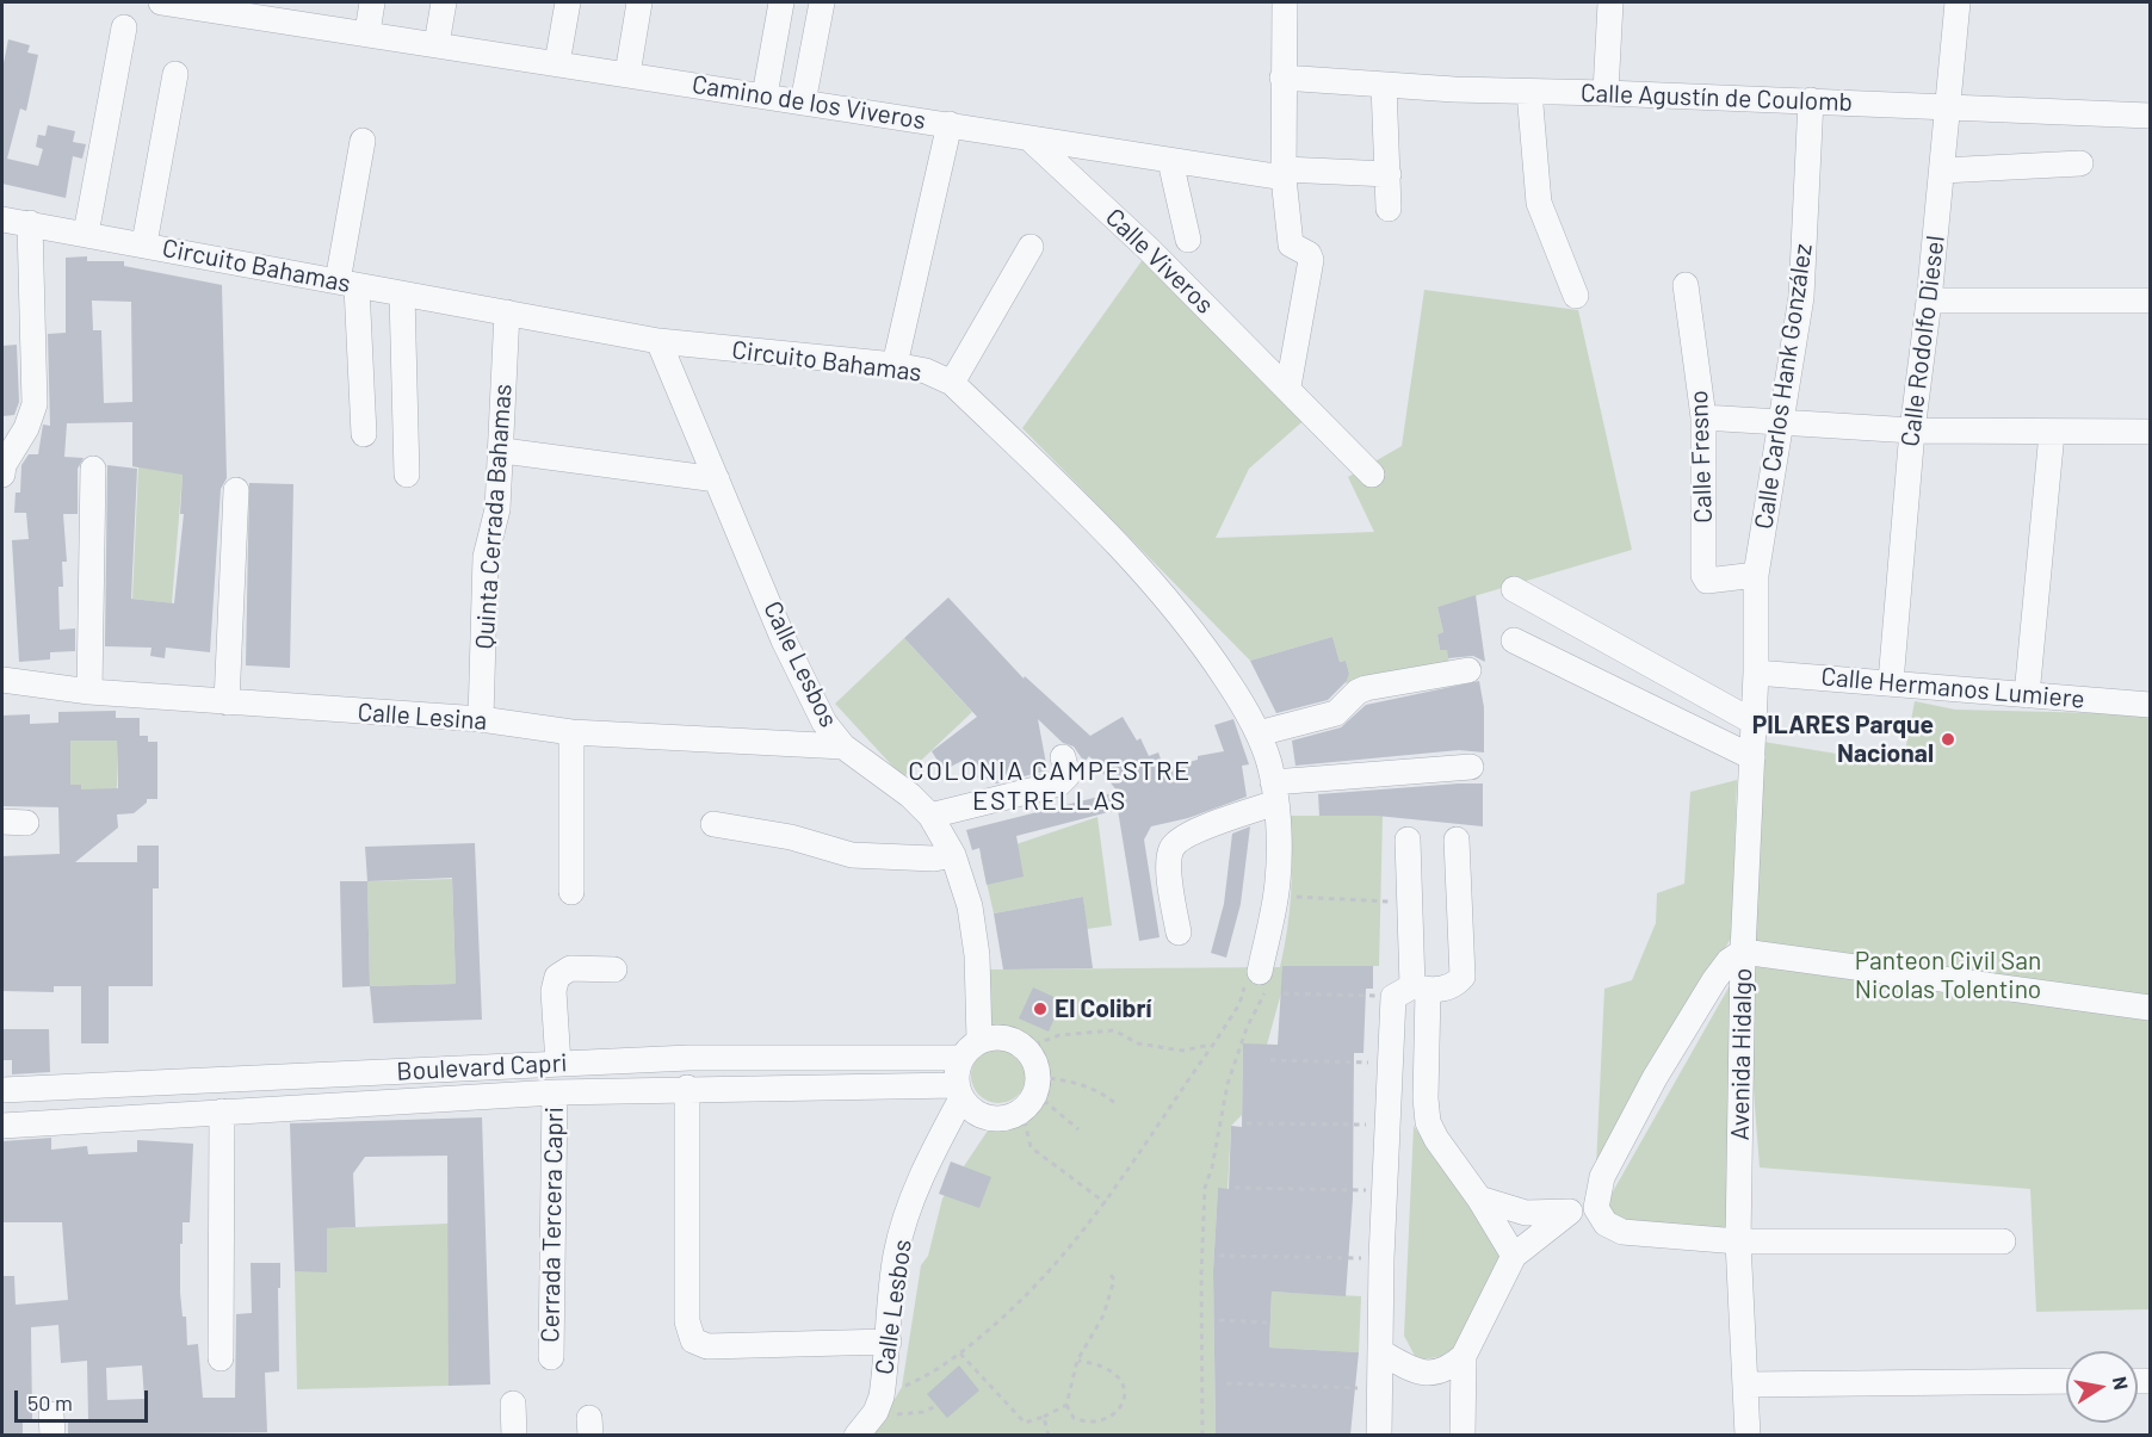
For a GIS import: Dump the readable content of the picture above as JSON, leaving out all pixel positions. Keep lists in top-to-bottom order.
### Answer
{
  "streets": {
    "street": [
      "Calle Agustín de Coulomb",
      "Camino de los Viveros",
      "Calle Viveros",
      "Circuito Bahamas",
      "Calle Rodolfo Diesel",
      "Calle Carlos Hank González",
      "Calle Fresno",
      "Quinta Cerrada Bahamas",
      "Calle Lesbos",
      "Calle Hermanos Lumiere",
      "Calle Lesina",
      "Avenida Hidalgo",
      "Boulevard Capri",
      "Cerrada Tercera Capri"
    ]
  },
  "crossings": [
    ["Calle Agustín de Coulomb", "Calle Rodolfo Diesel"],
    ["Calle Agustín de Coulomb", "Calle Carlos Hank González"],
    ["Camino de los Viveros", "Calle Viveros"],
    ["Circuito Bahamas", "Quinta Cerrada Bahamas"],
    ["Circuito Bahamas", "Calle Lesbos"],
    ["Calle Rodolfo Diesel", "Calle Hermanos Lumiere"],
    ["Calle Carlos Hank González", "Calle Fresno"],
    ["Calle Carlos Hank González", "Calle Hermanos Lumiere"],
    ["Calle Carlos Hank González", "Avenida Hidalgo"],
    ["Quinta Cerrada Bahamas", "Calle Lesina"],
    ["Calle Lesbos", "Calle Lesina"],
    ["Calle Lesbos", "Boulevard Capri"],
    ["Calle Hermanos Lumiere", "Avenida Hidalgo"],
    ["Boulevard Capri", "Cerrada Tercera Capri"]
  ],
  "districts": ["COLONIA CAMPESTRE ESTRELLAS"],
  "parks": ["Panteon Civil San Nicolas Tolentino"],
  "places": ["PILARES Parque Nacional", "El Colibrí"],
  "scale_bar": "50 m",
  "north": "right"
}
